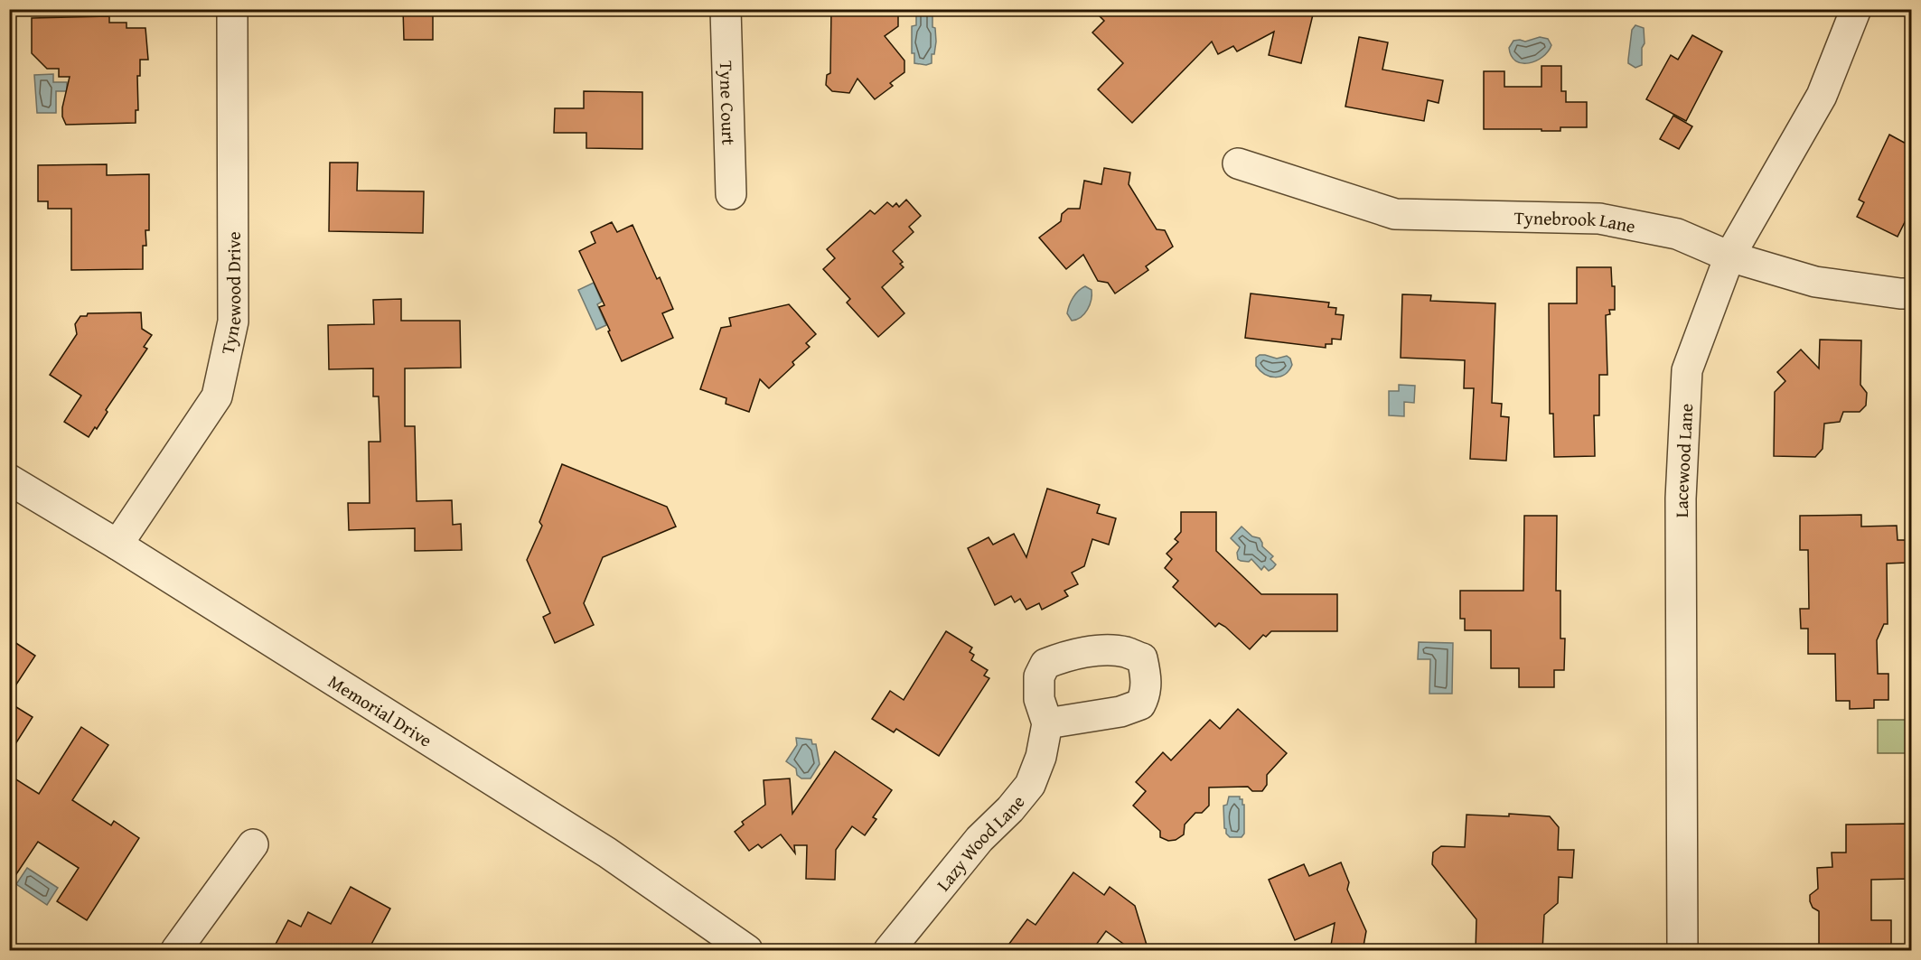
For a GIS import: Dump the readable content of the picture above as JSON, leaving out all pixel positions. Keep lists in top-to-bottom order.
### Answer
{
  "streets": {
    "street": [
      "Tyne Court",
      "Tynebrook Lane",
      "Tynewood Drive",
      "Lacewood Lane",
      "Memorial Drive",
      "Lazy Wood Lane"
    ]
  },
  "crossings": [
    ["Tynebrook Lane", "Lacewood Lane"],
    ["Tynewood Drive", "Memorial Drive"]
  ]
}
